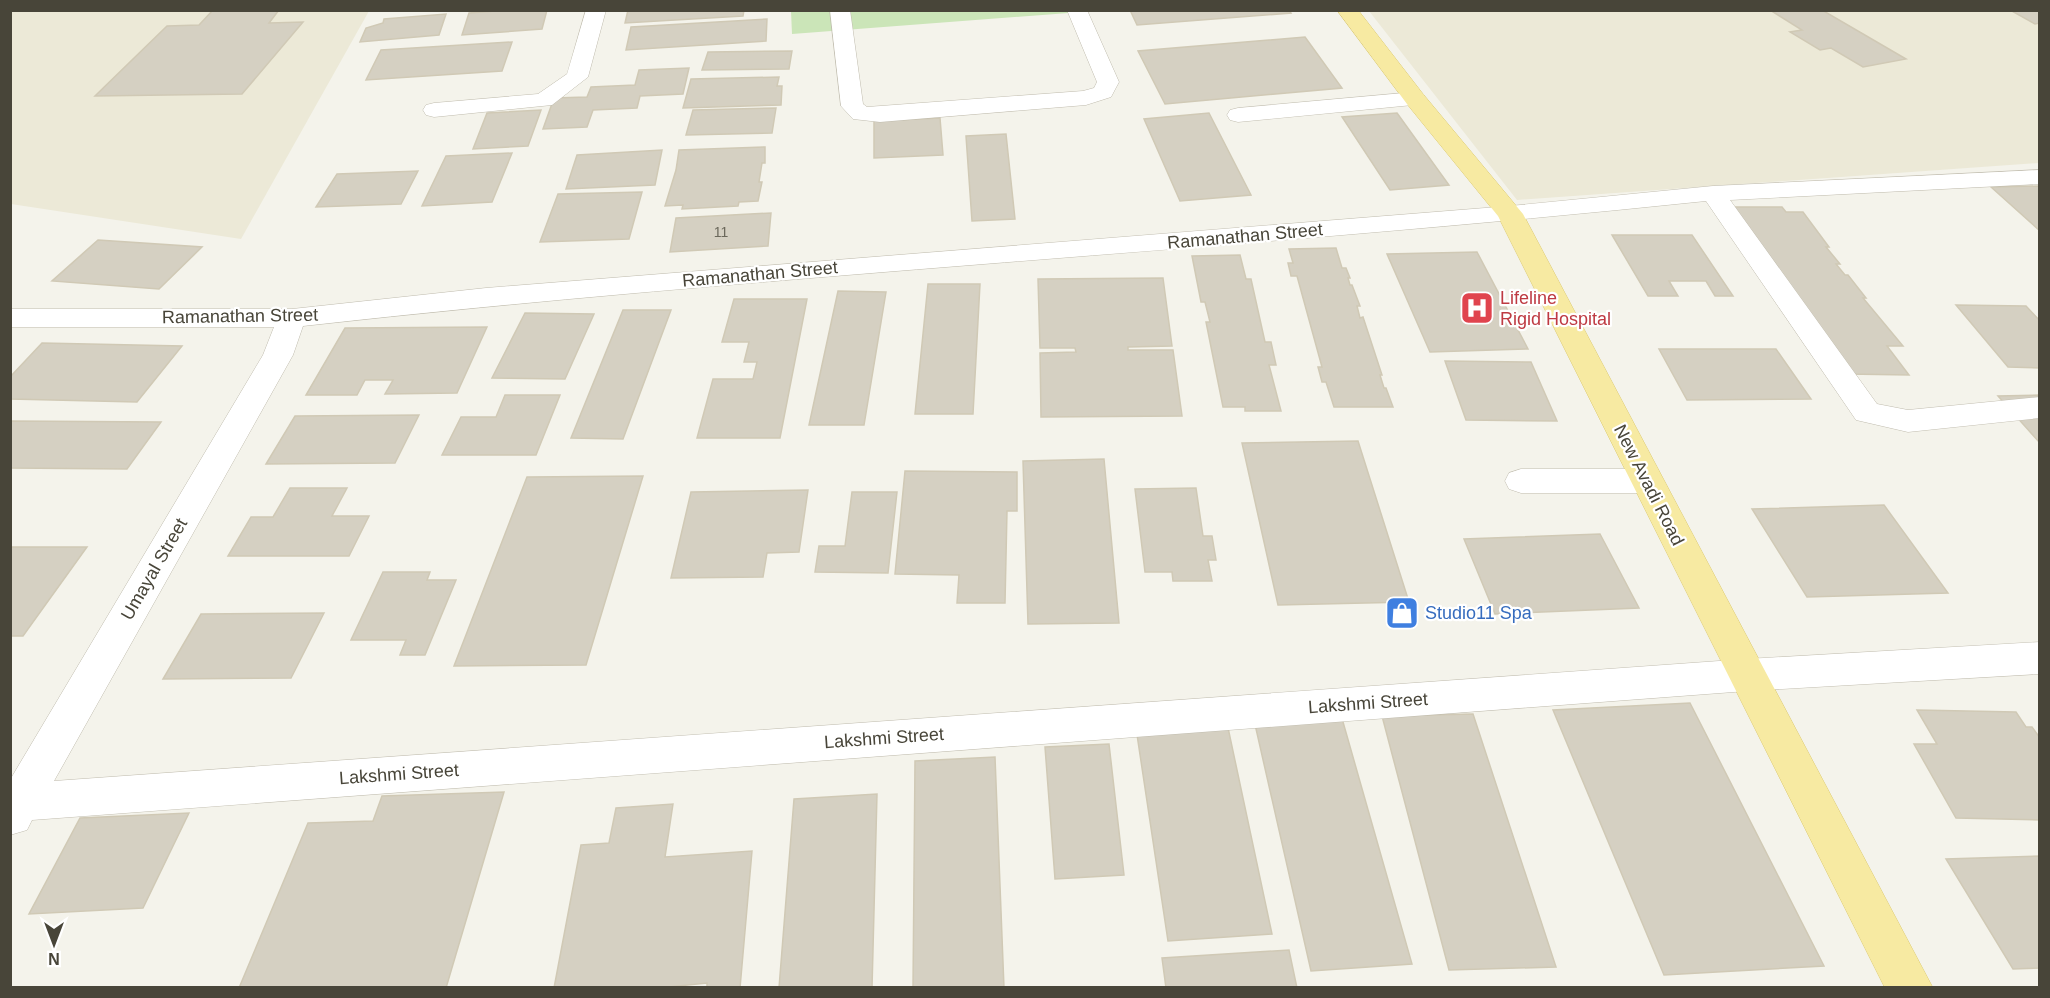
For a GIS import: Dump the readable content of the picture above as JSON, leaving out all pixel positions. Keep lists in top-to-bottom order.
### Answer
{
  "streets": {
    "main road": ["New Avadi Road"],
    "street": ["Ramanathan Street", "Umayal Street", "Lakshmi Street"]
  },
  "crossings": [
    ["Ramanathan Street", "New Avadi Road"],
    ["Ramanathan Street", "Umayal Street"],
    ["New Avadi Road", "Lakshmi Street"],
    ["Umayal Street", "Lakshmi Street"]
  ],
  "places": {
    "hospital": ["Lifeline Rigid Hospital"],
    "shop": ["Studio11 Spa"]
  },
  "house_numbers": ["11"],
  "north": "bottom"
}
